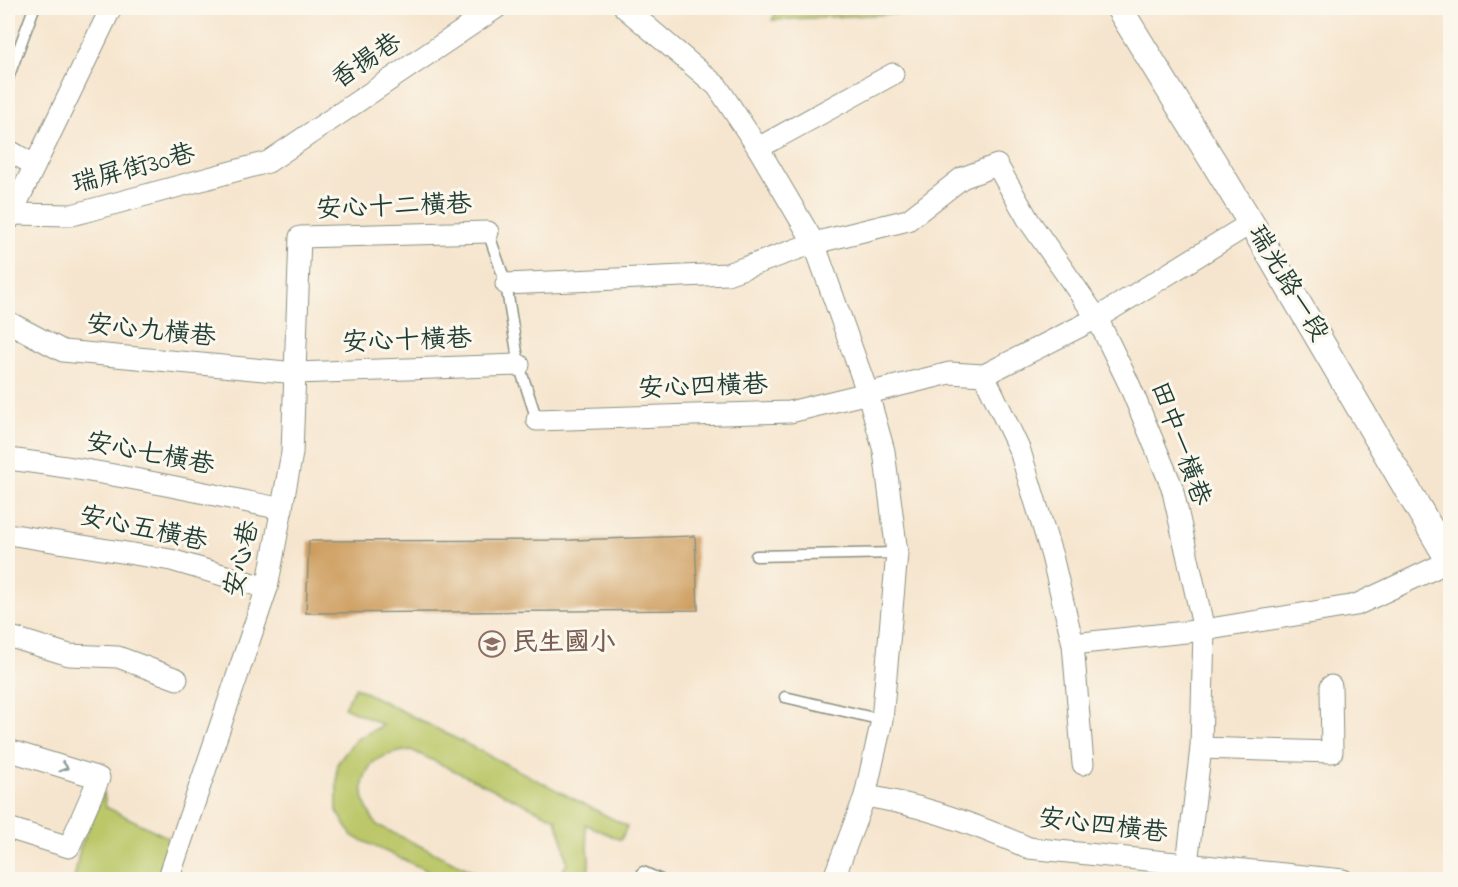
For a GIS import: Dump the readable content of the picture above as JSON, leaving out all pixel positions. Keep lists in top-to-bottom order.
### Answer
{
  "streets": {
    "street": [
      "香揚巷",
      "瑞屏街30巷",
      "安心十二橫巷",
      "瑞光路一段",
      "安心九橫巷",
      "安心十橫巷",
      "安心四橫巷",
      "田中一橫巷",
      "安心七橫巷",
      "安心五橫巷",
      "安心巷"
    ]
  },
  "crossings": [
    ["香揚巷", "瑞屏街30巷"],
    ["安心十二橫巷", "安心巷"],
    ["安心九橫巷", "安心十橫巷"],
    ["安心九橫巷", "安心巷"],
    ["安心十橫巷", "安心巷"],
    ["安心四橫巷", "田中一橫巷"],
    ["安心七橫巷", "安心巷"],
    ["安心五橫巷", "安心巷"]
  ],
  "places": {
    "school or university": ["民生國小"]
  }
}
